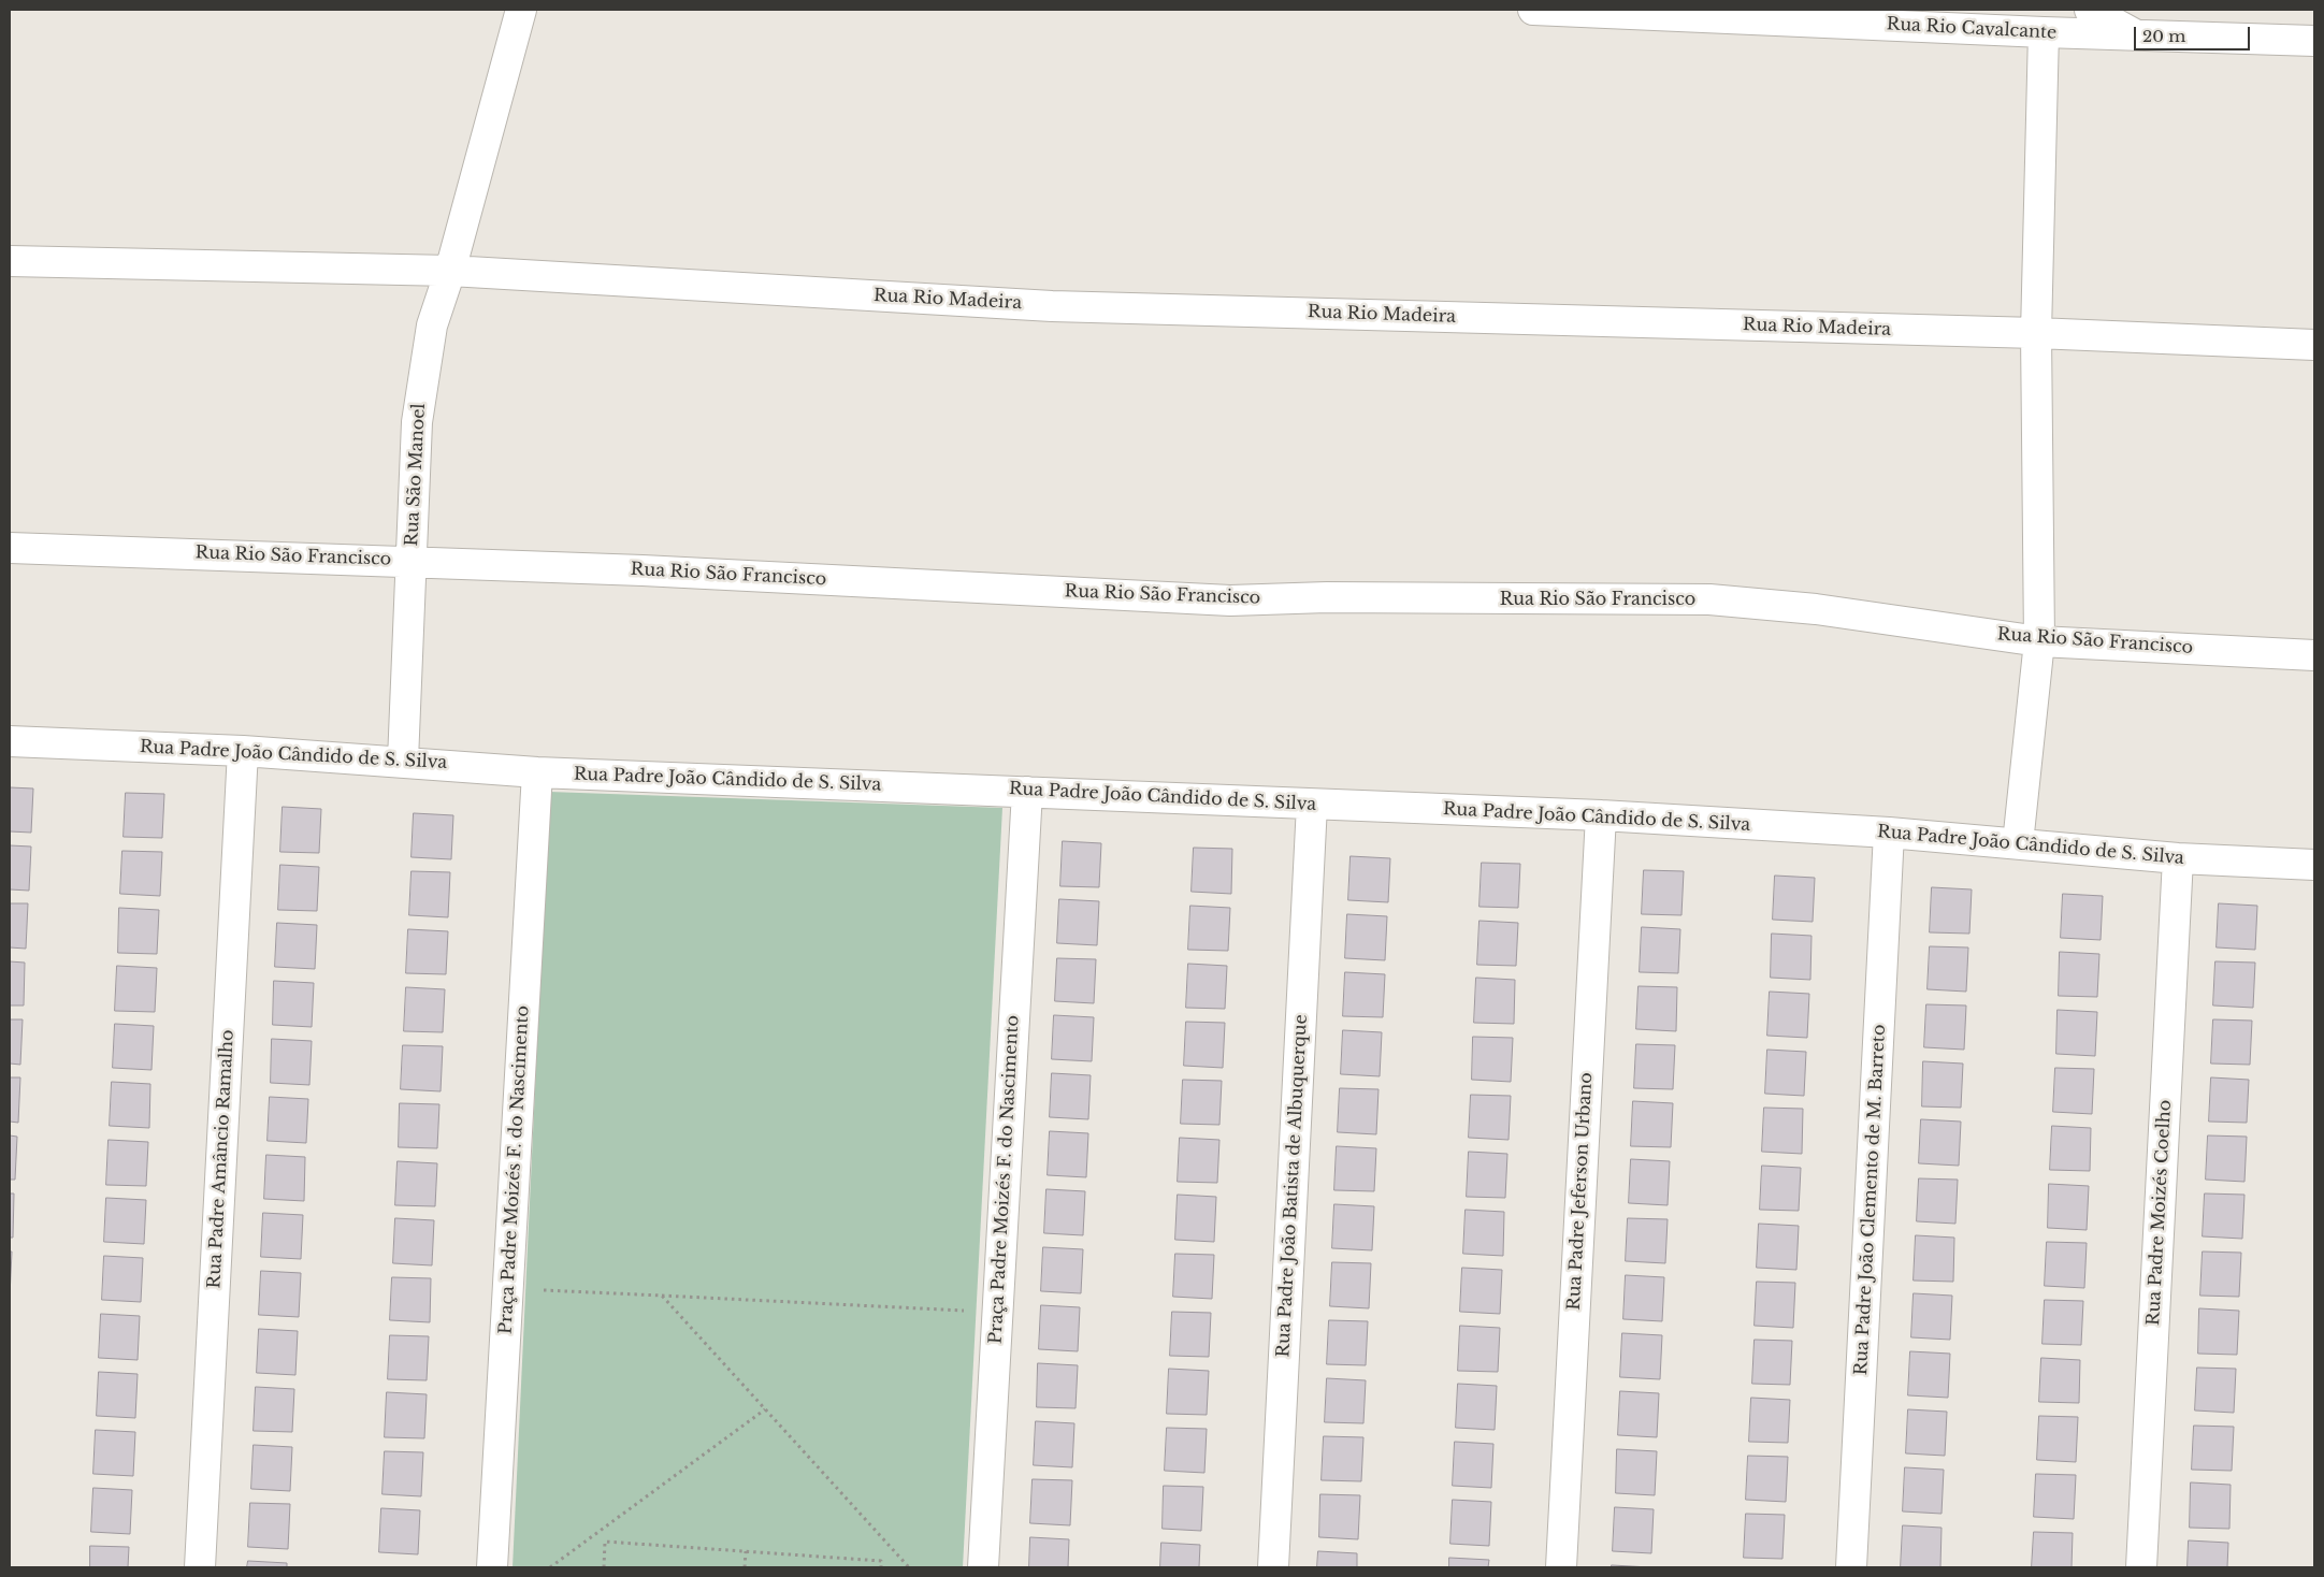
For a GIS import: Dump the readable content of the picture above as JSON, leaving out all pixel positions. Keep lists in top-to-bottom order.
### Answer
{
  "streets": {
    "street": [
      "Rua Rio Cavalcante",
      "Rua Rio Madeira",
      "Rua São Manoel",
      "Rua Rio São Francisco",
      "Rua Padre João Cândido de S. Silva",
      "Rua Padre Amâncio Ramalho",
      "Praça Padre Moizés F. do Nascimento",
      "Rua Padre João Batista de Albuquerque",
      "Rua Padre Jeferson Urbano",
      "Rua Padre João Clemento de M. Barreto",
      "Rua Padre Moizés Coelho"
    ]
  },
  "crossings": [
    ["Rua Rio Madeira", "Rua São Manoel"],
    ["Rua São Manoel", "Rua Rio São Francisco"],
    ["Rua São Manoel", "Rua Padre João Cândido de S. Silva"],
    ["Rua Padre João Cândido de S. Silva", "Rua Padre Amâncio Ramalho"],
    ["Rua Padre João Cândido de S. Silva", "Praça Padre Moizés F. do Nascimento"],
    ["Rua Padre João Cândido de S. Silva", "Rua Padre João Batista de Albuquerque"],
    ["Rua Padre João Cândido de S. Silva", "Rua Padre Jeferson Urbano"],
    ["Rua Padre João Cândido de S. Silva", "Rua Padre João Clemento de M. Barreto"],
    ["Rua Padre João Cândido de S. Silva", "Rua Padre Moizés Coelho"]
  ],
  "scale_bar": "20 m"
}
